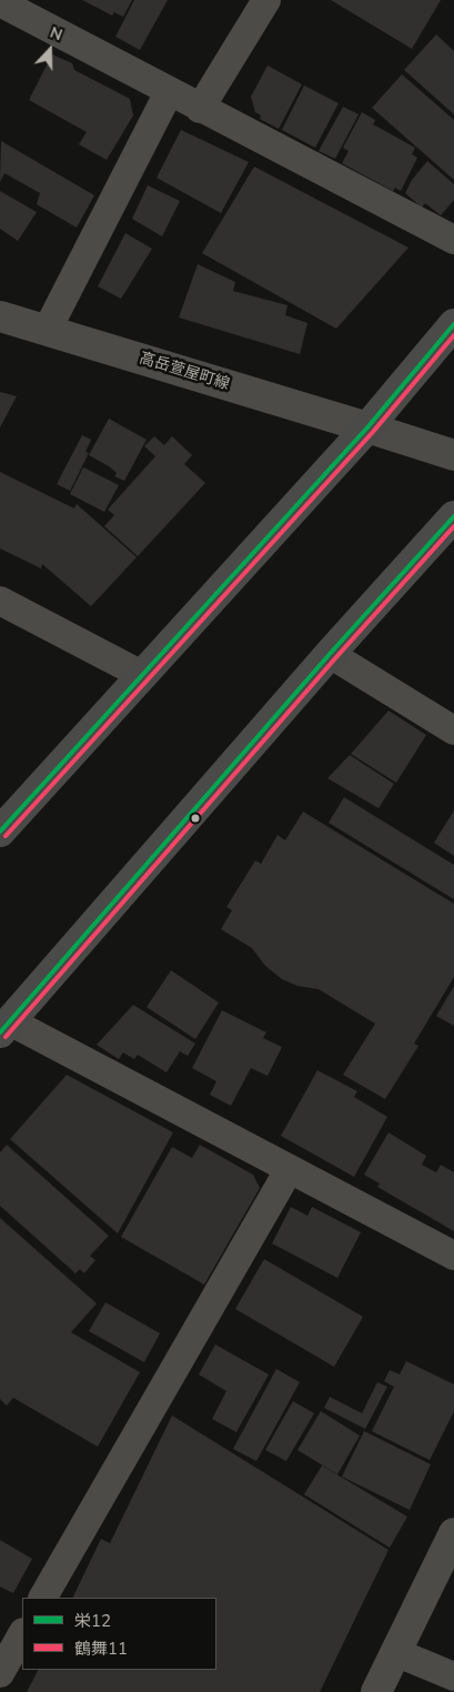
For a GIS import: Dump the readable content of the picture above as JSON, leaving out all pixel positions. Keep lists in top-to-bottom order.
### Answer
{
  "streets": {
    "street": ["高岳萱屋町線"]
  },
  "lines": ["transit line 栄12", "transit line 鶴舞11"],
  "legend": ["栄12", "鶴舞11"],
  "north": "top"
}
